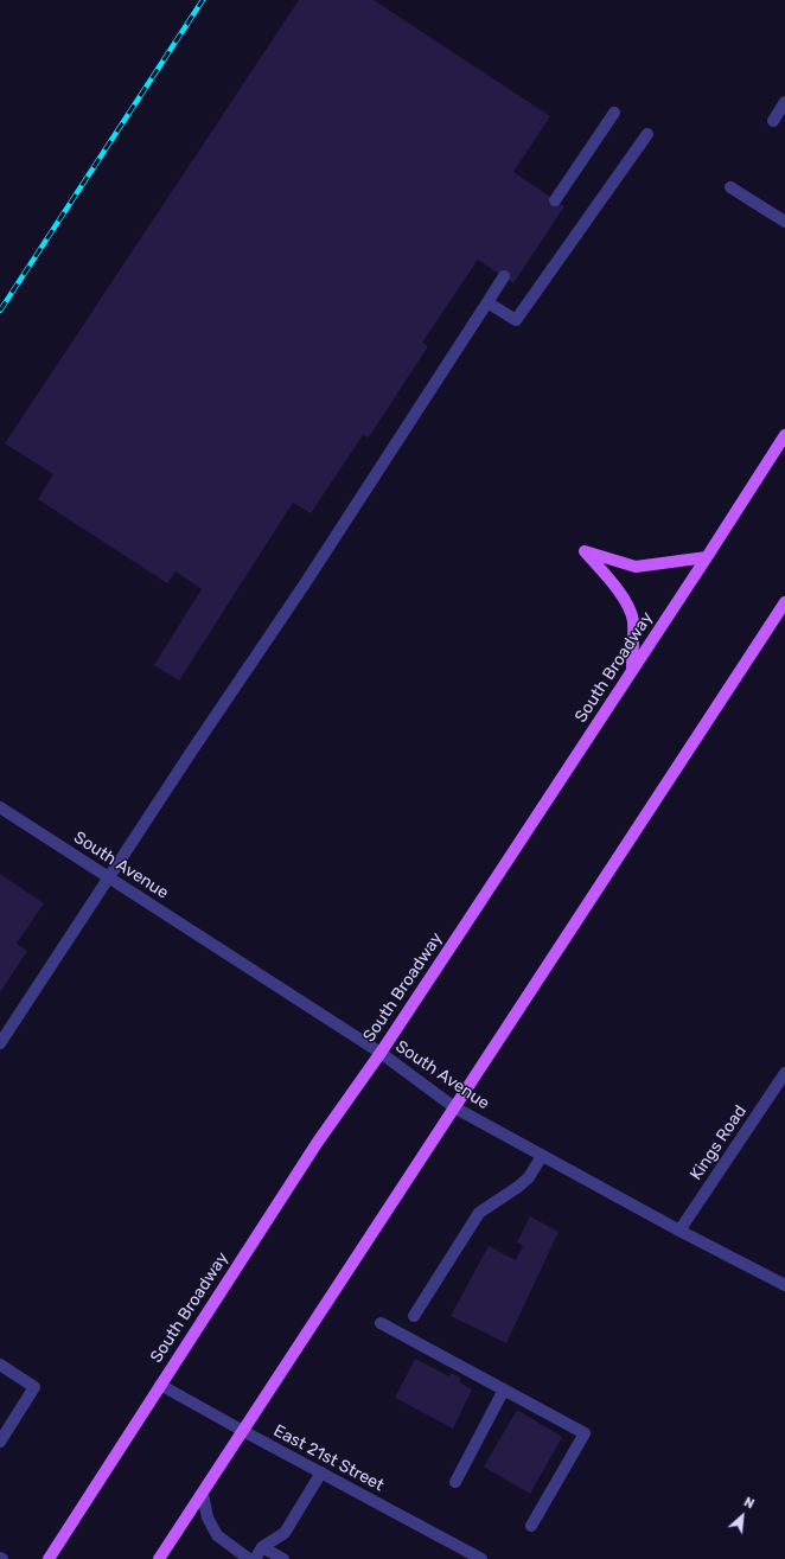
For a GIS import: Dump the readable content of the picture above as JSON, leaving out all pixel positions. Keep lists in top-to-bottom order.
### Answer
{
  "streets": {
    "main road": ["South Broadway"],
    "street": ["South Avenue", "Kings Road", "East 21st Street"]
  },
  "crossings": [
    ["South Broadway", "South Avenue"],
    ["South Broadway", "East 21st Street"],
    ["South Avenue", "Kings Road"]
  ],
  "north": "top right"
}
